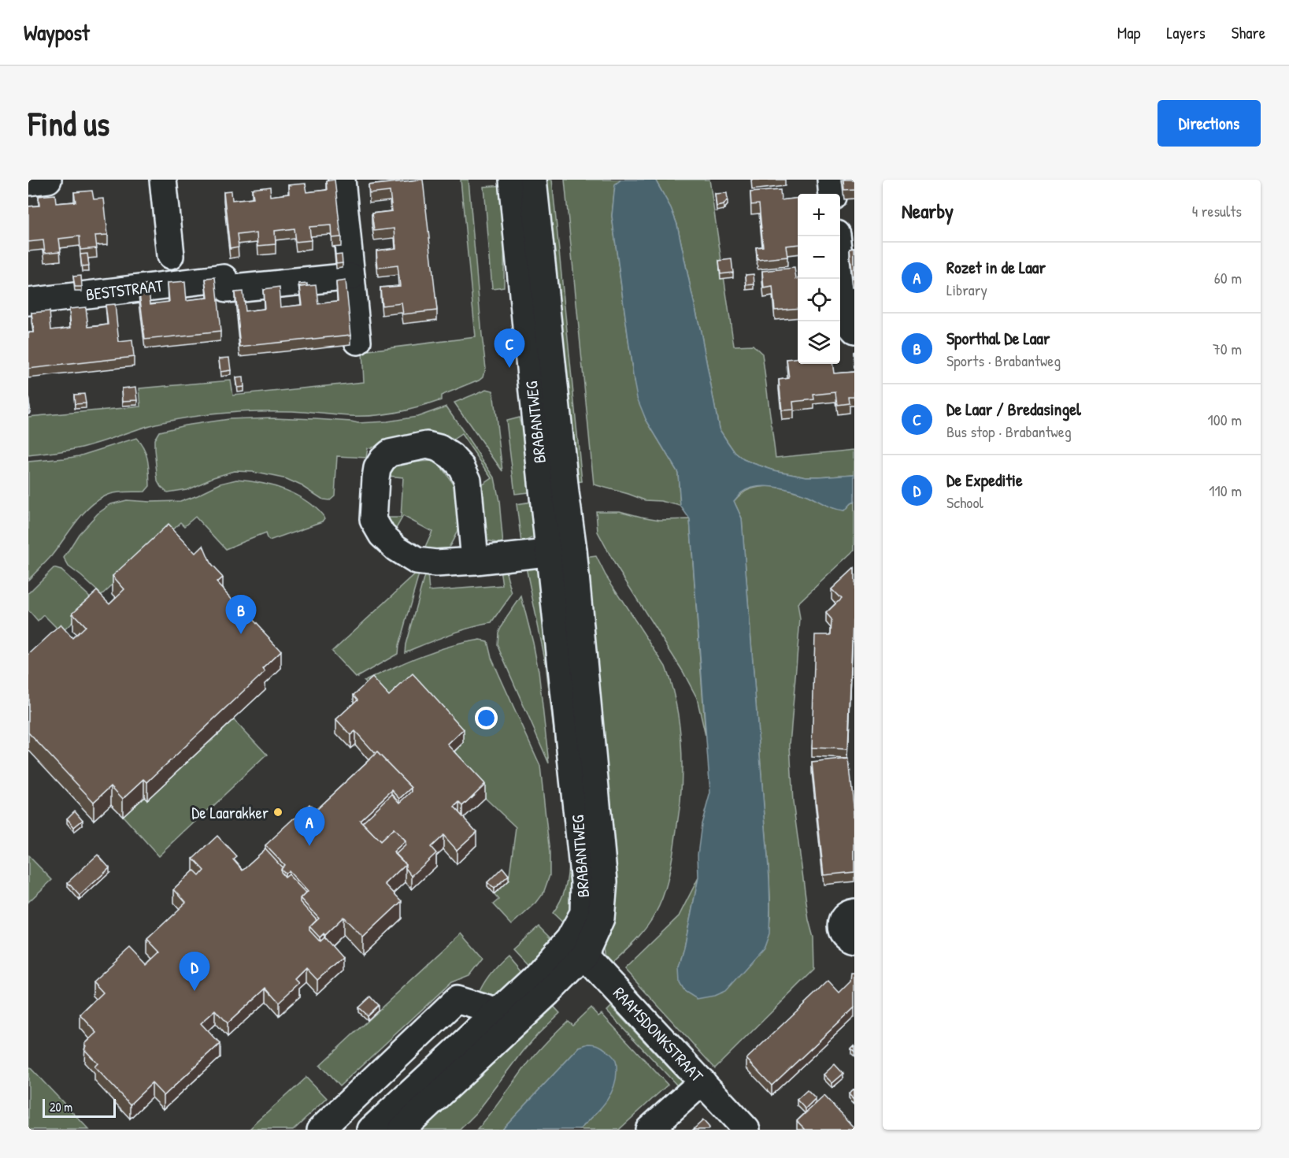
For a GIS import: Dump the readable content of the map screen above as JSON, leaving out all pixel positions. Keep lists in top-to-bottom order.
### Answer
{
  "streets": {
    "street": ["BESTSTRAAT", "BRABANTWEG", "RAAMSDONKSTRAAT"]
  },
  "crossings": [
    ["BRABANTWEG", "RAAMSDONKSTRAAT"]
  ],
  "places": ["De Laarakker"],
  "scale_bar": "20 m",
  "page": {
    "header": "Waypost",
    "nav": ["Map", "Layers", "Share"],
    "buttons": "Directions",
    "title": "Find us",
    "heading": ["Nearby", "4 results"],
    "map_buttons": ["+", "−"],
    "list": [
      {
        "mark": "A",
        "name": "Rozet in de Laar",
        "note": "Library",
        "value": "60 m"
      },
      {
        "mark": "B",
        "name": "Sporthal De Laar",
        "note": "Sports · Brabantweg",
        "value": "70 m"
      },
      {
        "mark": "C",
        "name": "De Laar / Bredasingel",
        "note": "Bus stop · Brabantweg",
        "value": "100 m"
      },
      {
        "mark": "D",
        "name": "De Expeditie",
        "note": "School",
        "value": "110 m"
      }
    ],
    "pins": [
      "C",
      "B",
      "A",
      "D"
    ],
    "scale": "20 m"
  }
}
